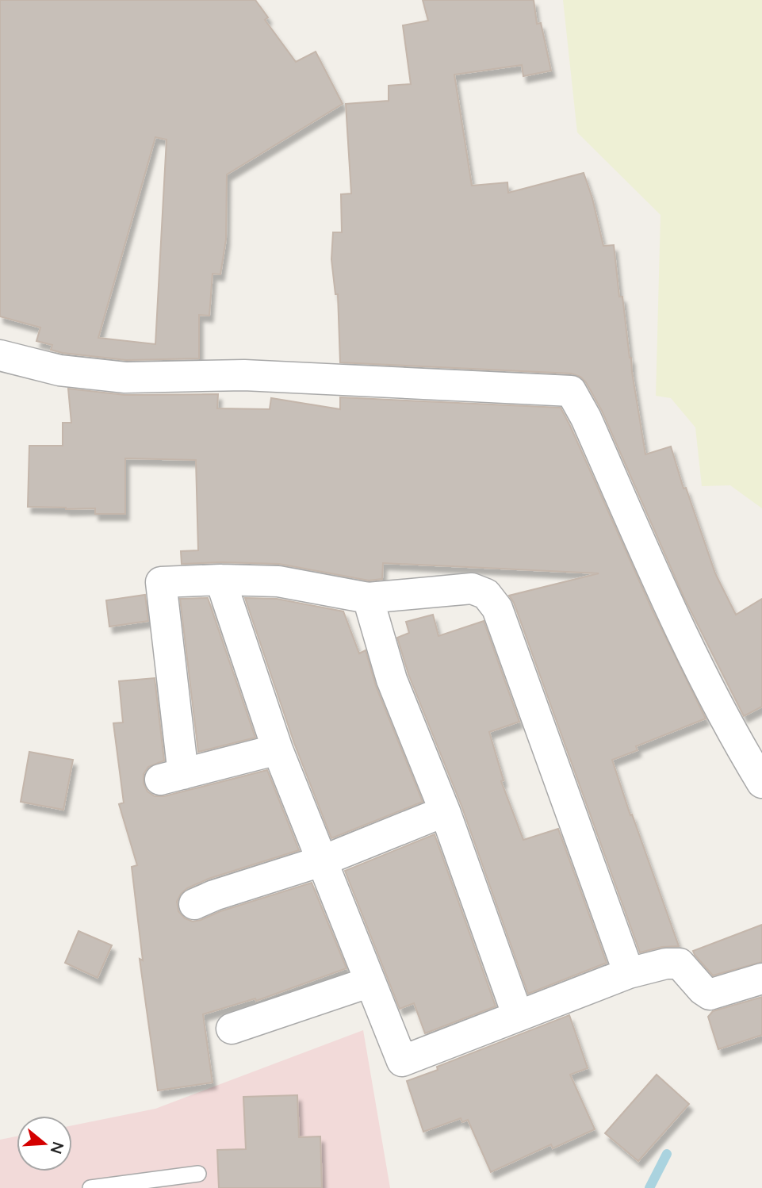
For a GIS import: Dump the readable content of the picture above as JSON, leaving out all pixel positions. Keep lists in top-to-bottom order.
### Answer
{
  "north": "right"
}
